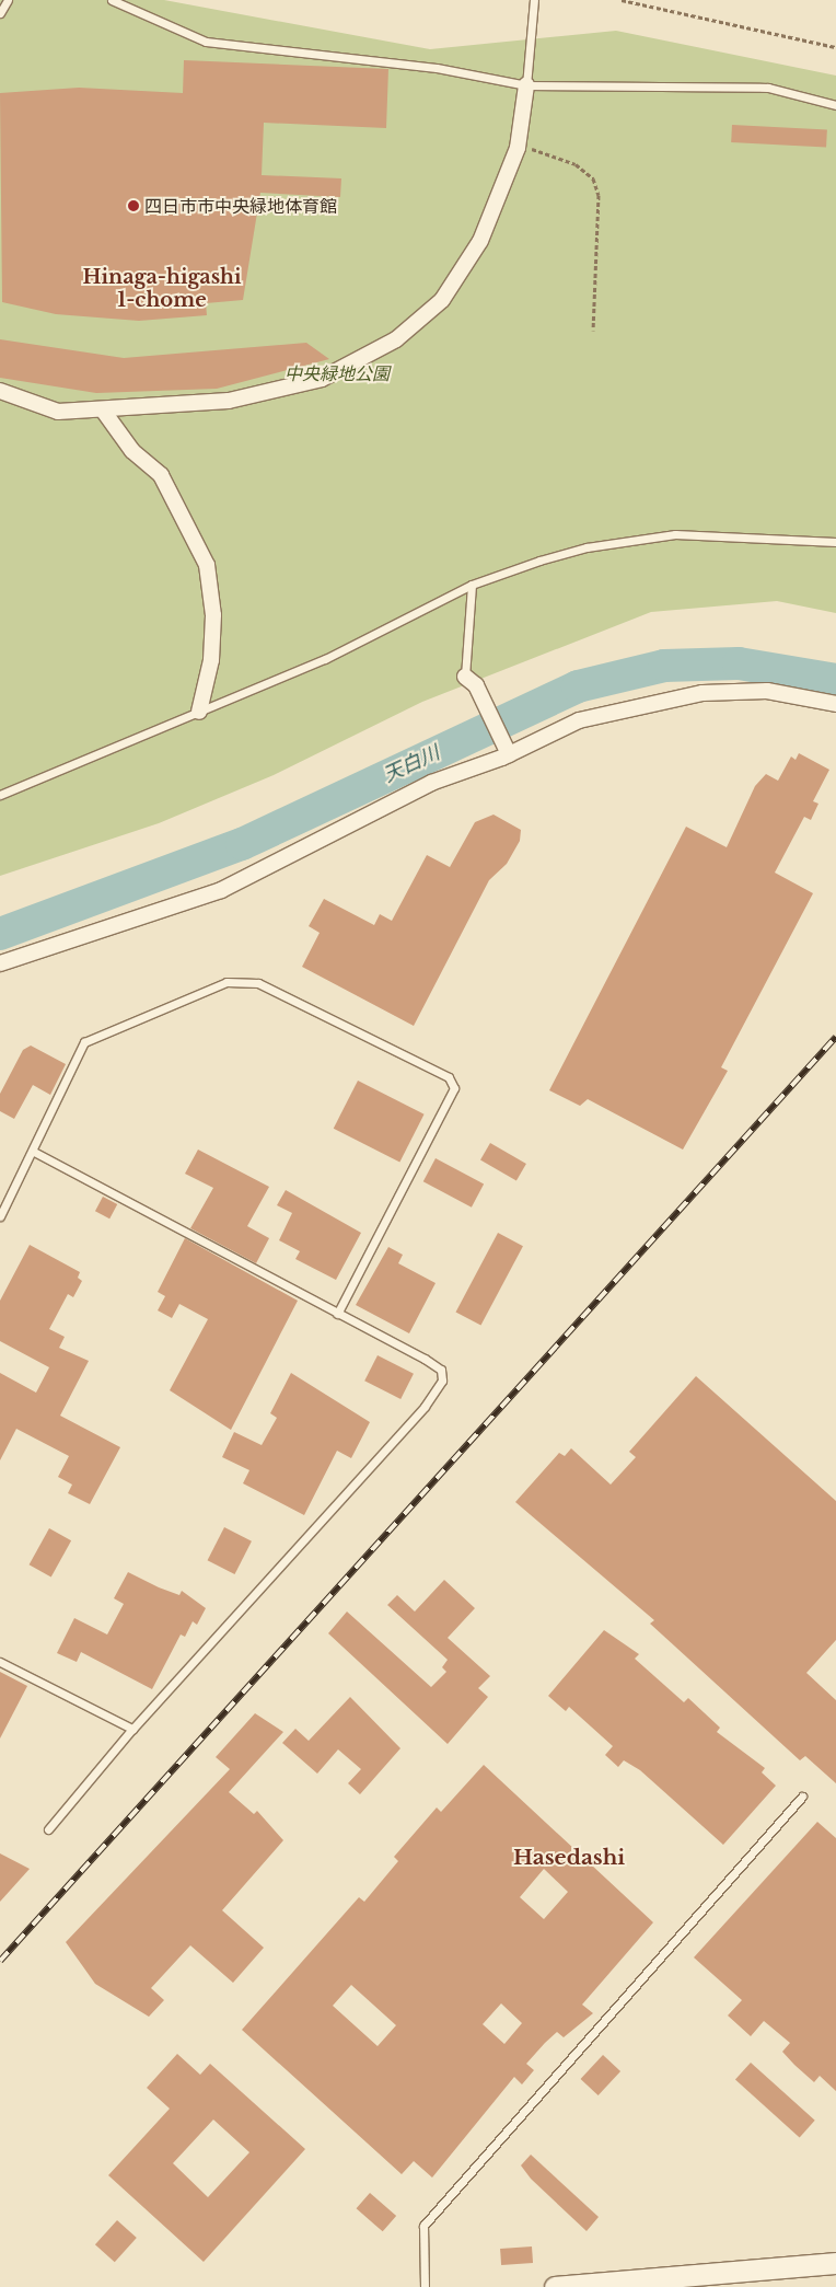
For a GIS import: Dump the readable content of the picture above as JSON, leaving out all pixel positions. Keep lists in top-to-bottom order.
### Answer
{
  "districts": ["Hinaga-higashi 1-chome", "Hasedashi"],
  "water": ["天白川"],
  "parks": ["中央緑地公園"],
  "places": ["四日市市中央緑地体育館"]
}
